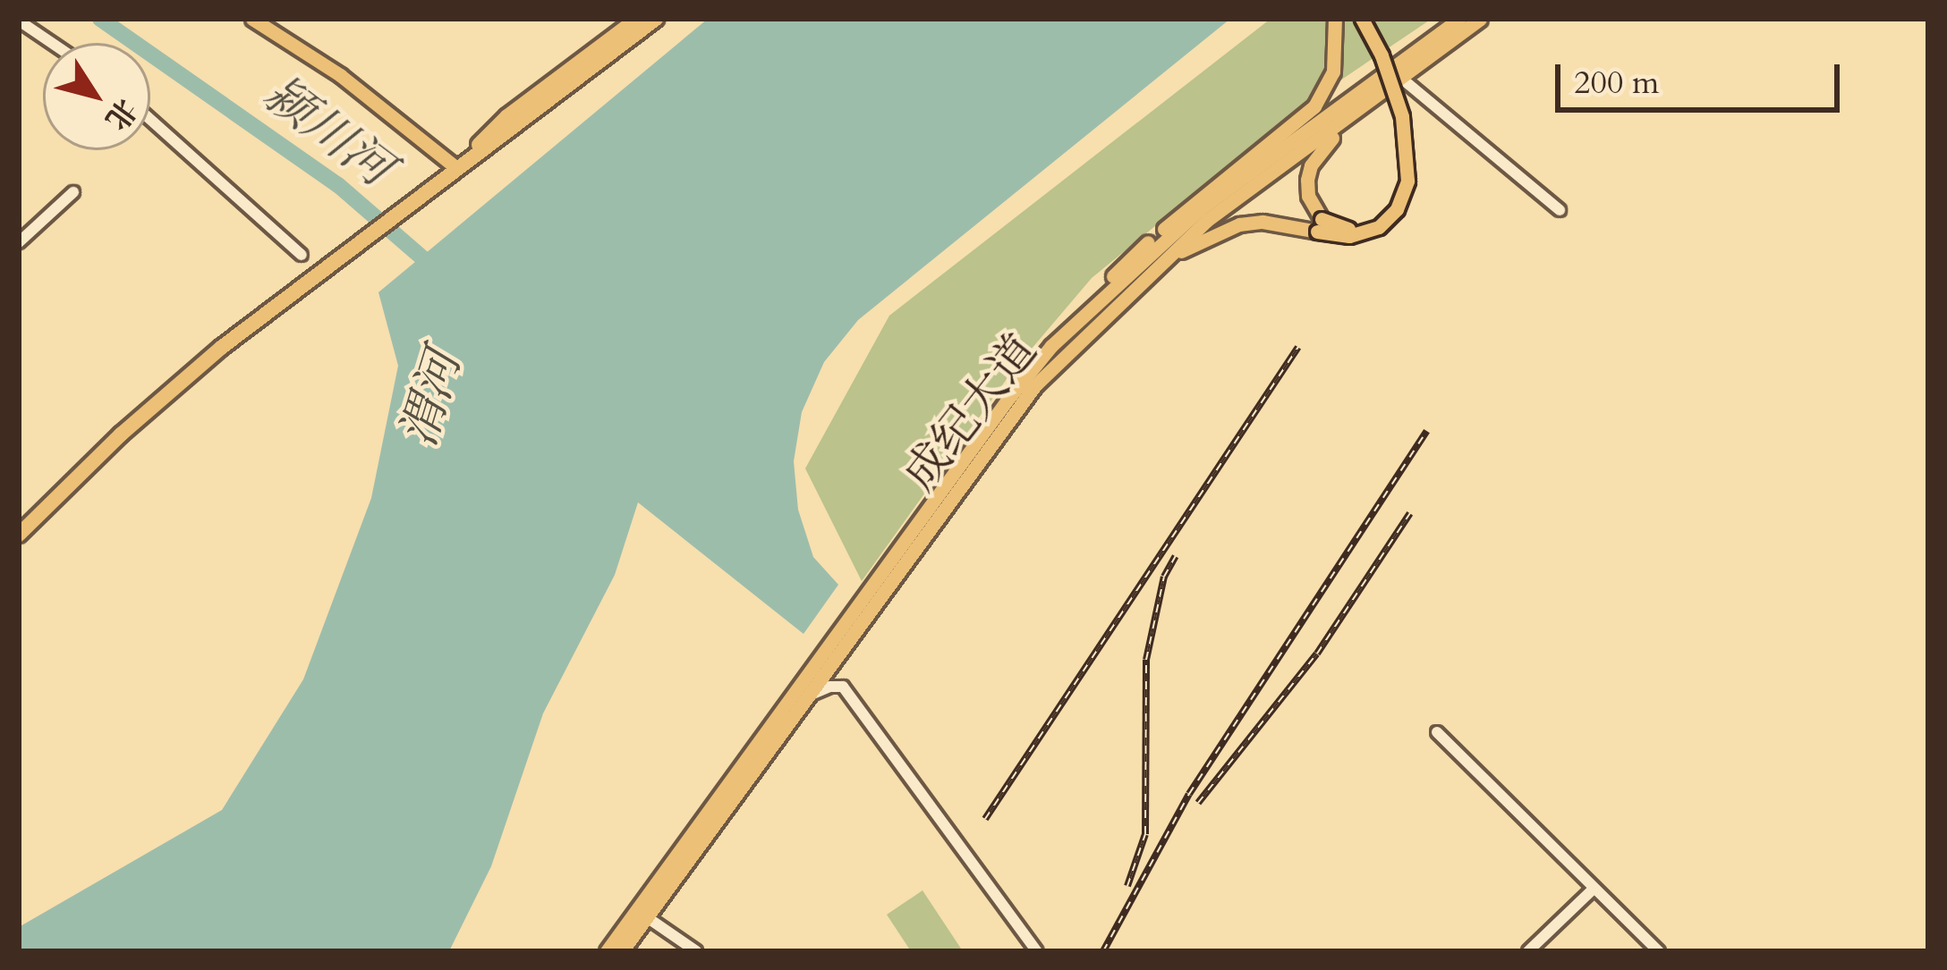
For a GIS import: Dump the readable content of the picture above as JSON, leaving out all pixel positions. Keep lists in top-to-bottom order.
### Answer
{
  "streets": {
    "main road": ["成纪大道"]
  },
  "water": ["颍川河", "渭河"],
  "scale_bar": "200 m",
  "north": "bottom right"
}
